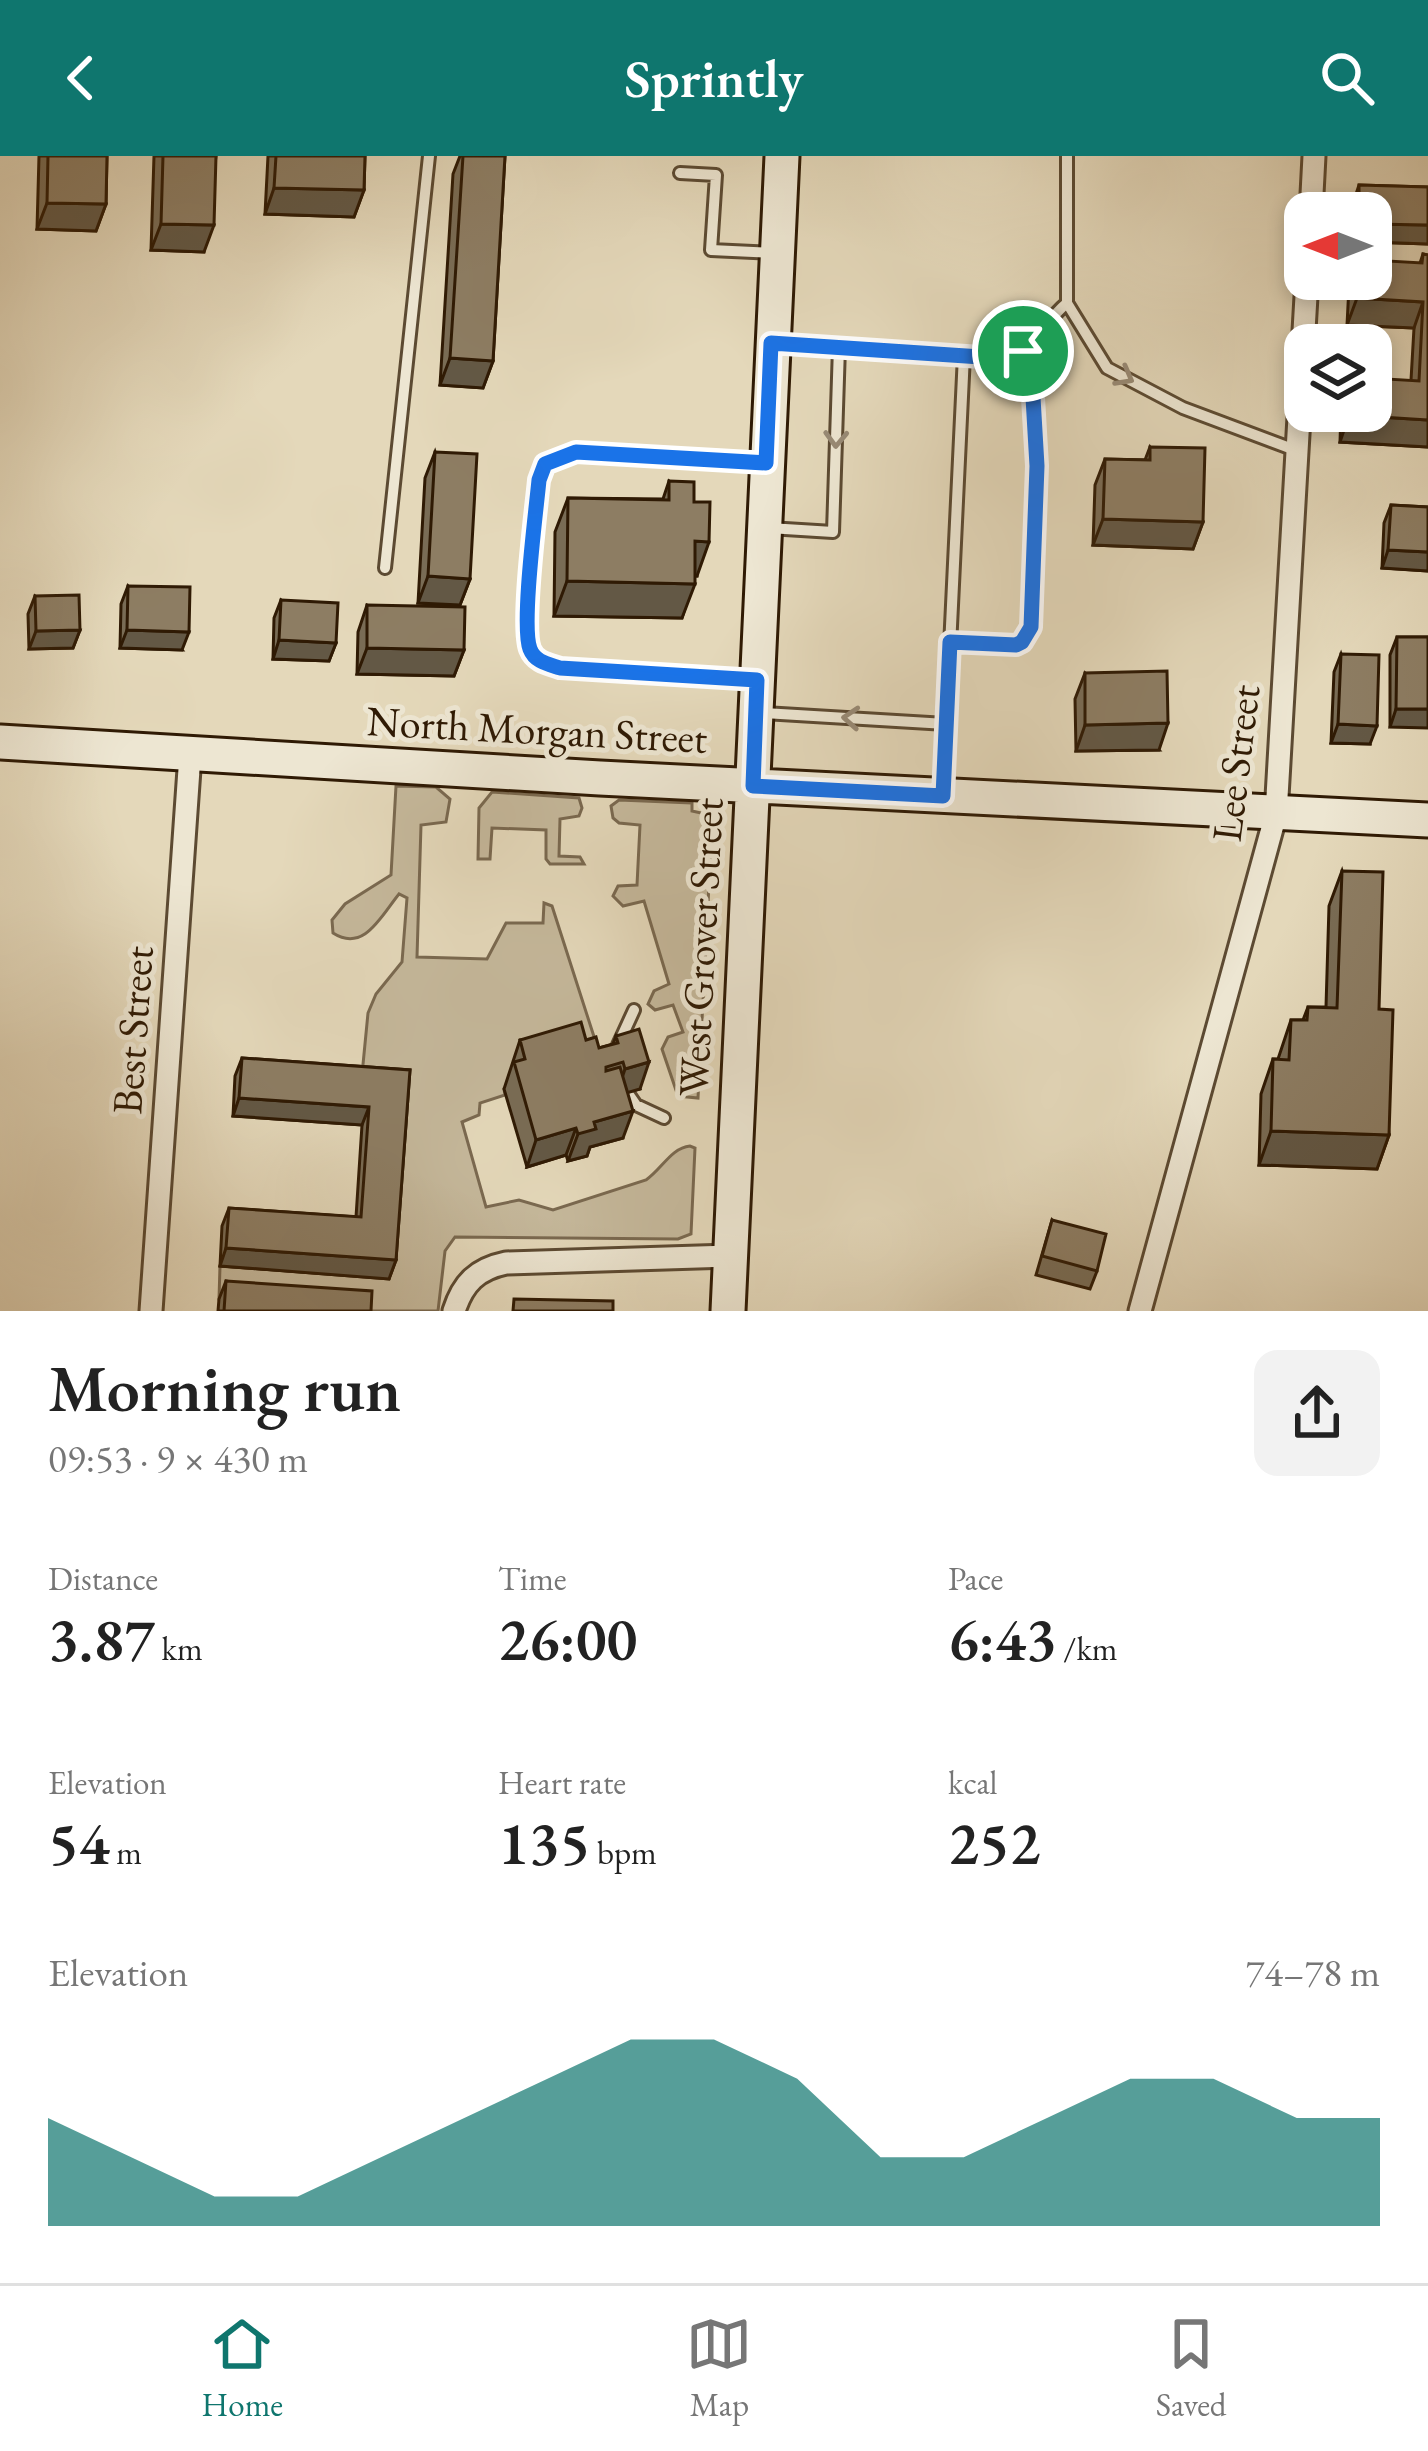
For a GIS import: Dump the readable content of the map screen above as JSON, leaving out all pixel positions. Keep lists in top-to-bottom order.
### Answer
{
  "streets": {
    "street": [
      "North Morgan Street",
      "Lee Street",
      "West Grover Street",
      "Best Street"
    ]
  },
  "crossings": [
    ["North Morgan Street", "Lee Street"],
    ["North Morgan Street", "West Grover Street"],
    ["North Morgan Street", "Best Street"]
  ],
  "north": "left",
  "page": {
    "header": "Sprintly",
    "heading": ["Morning run", "09:53 · 9 × 430 m"],
    "stats": [
      ["Distance", "3.87 km"],
      ["Time", "26:00"],
      ["Pace", "6:43 /km"],
      ["Elevation", "54 m"],
      ["Heart rate", "135 bpm"],
      ["kcal", "252"]
    ],
    "chart": ["Elevation", "74–78 m"],
    "tabs": ["Home", "Map", "Saved"]
  }
}
